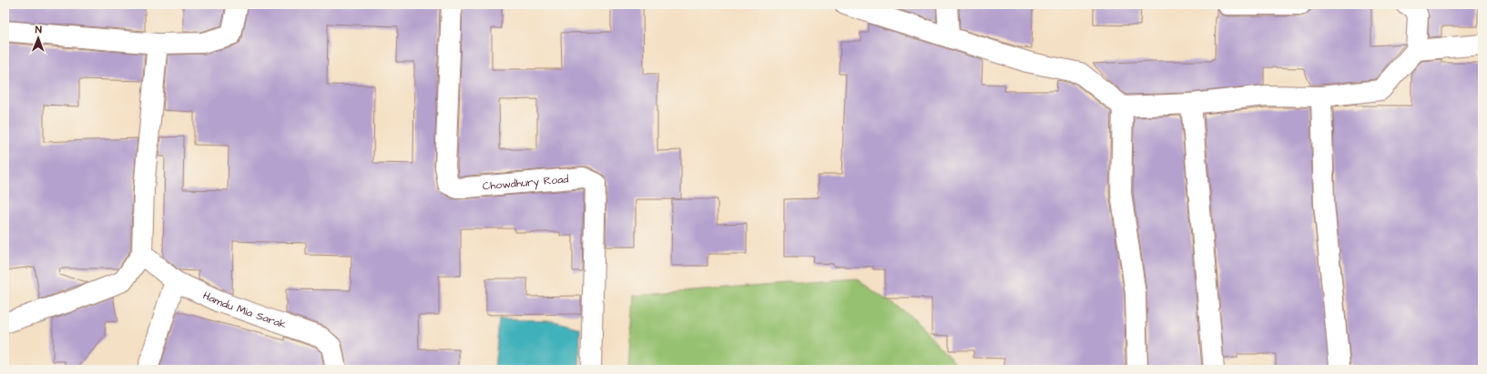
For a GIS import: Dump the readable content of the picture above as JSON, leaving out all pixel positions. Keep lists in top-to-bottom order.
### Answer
{
  "streets": {
    "street": ["Chowdhury Road", "Hamdu Mia Sarak"]
  },
  "north": "top"
}
